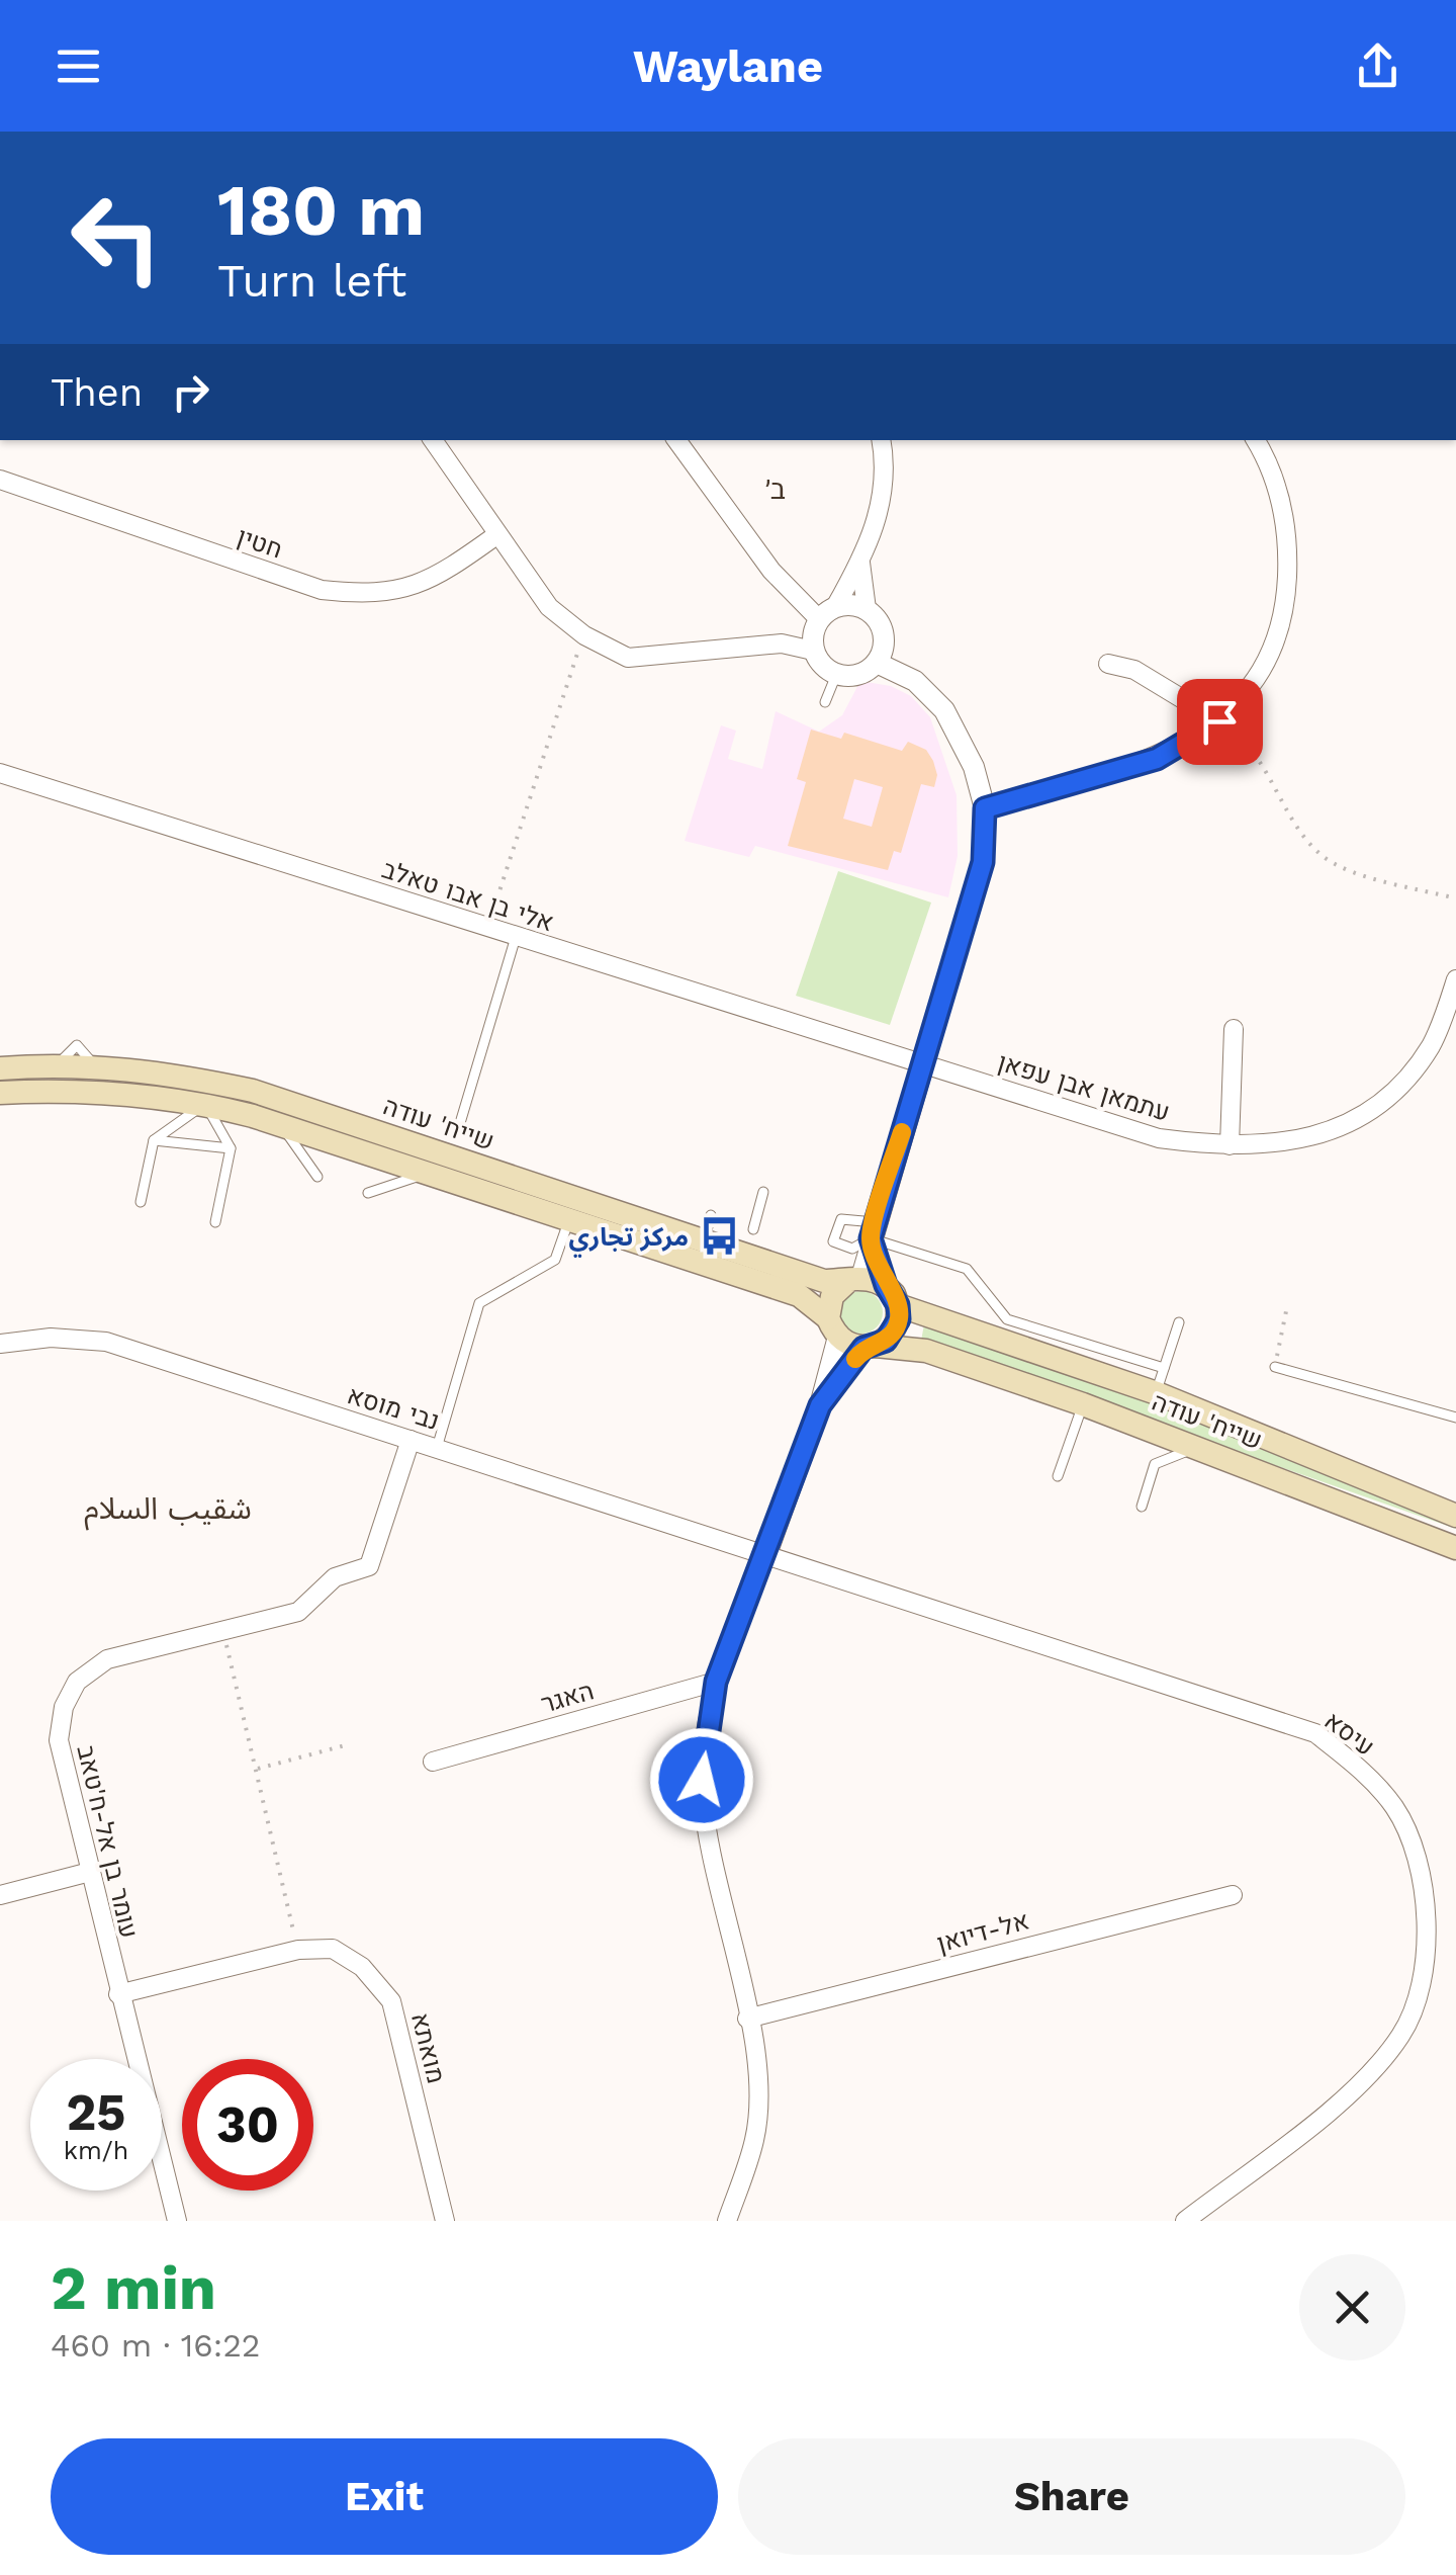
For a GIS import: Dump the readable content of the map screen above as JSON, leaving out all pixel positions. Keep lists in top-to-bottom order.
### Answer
{
  "streets": {
    "main road": ["שייח' עודה"],
    "street": [
      "חטין",
      "אלי בן אבו טאלב",
      "עתמאן אבן עפאן",
      "נבי מוסא",
      "האגר",
      "עיסא",
      "עומר בן אל-ח'טאב",
      "אל-דיואן",
      "מואתא"
    ]
  },
  "crossings": [
    ["אלי בן אבו טאלב", "עתמאן אבן עפאן"],
    ["נבי מוסא", "עיסא"],
    ["נבי מוסא", "עומר בן אל-ח'טאב"],
    ["עומר בן אל-ח'טאב", "מואתא"]
  ],
  "districts": ["ב׳", "شقيب السلام"],
  "places": {
    "bus stop": ["مركز تجاري"]
  },
  "page": {
    "header": "Waylane",
    "turn": ["180 m", "Turn left"],
    "then": "Then",
    "speed": "25 km/h",
    "limit": "30",
    "heading": ["2 min", "460 m · 16:22"],
    "buttons": ["Exit", "Share"]
  }
}
